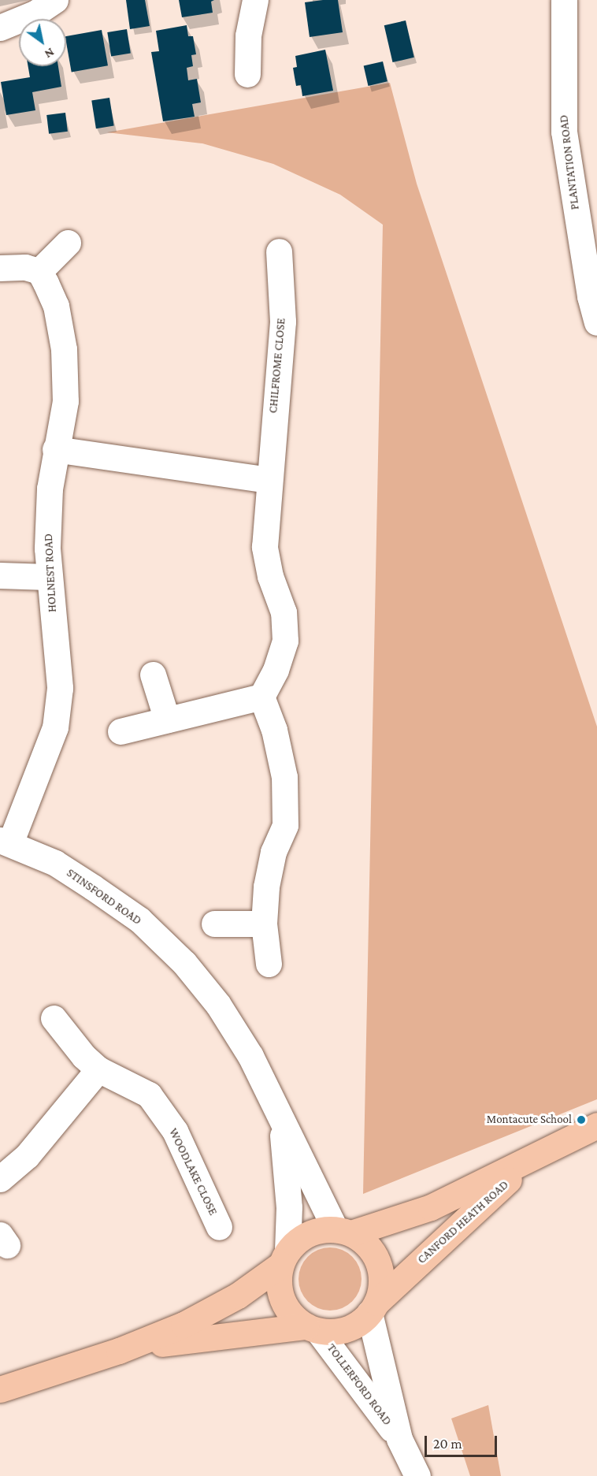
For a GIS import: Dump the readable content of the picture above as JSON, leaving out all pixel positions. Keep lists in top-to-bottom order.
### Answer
{
  "streets": {
    "main road": ["CANFORD HEATH ROAD"],
    "street": [
      "PLANTATION ROAD",
      "CHILFROME CLOSE",
      "HOLNEST ROAD",
      "STINSFORD ROAD",
      "WOODLAKE CLOSE",
      "TOLLERFORD ROAD"
    ]
  },
  "crossings": [
    ["HOLNEST ROAD", "STINSFORD ROAD"],
    ["STINSFORD ROAD", "CANFORD HEATH ROAD"],
    ["STINSFORD ROAD", "TOLLERFORD ROAD"],
    ["CANFORD HEATH ROAD", "TOLLERFORD ROAD"]
  ],
  "places": ["Montacute School"],
  "scale_bar": "20 m",
  "north": "bottom right"
}
